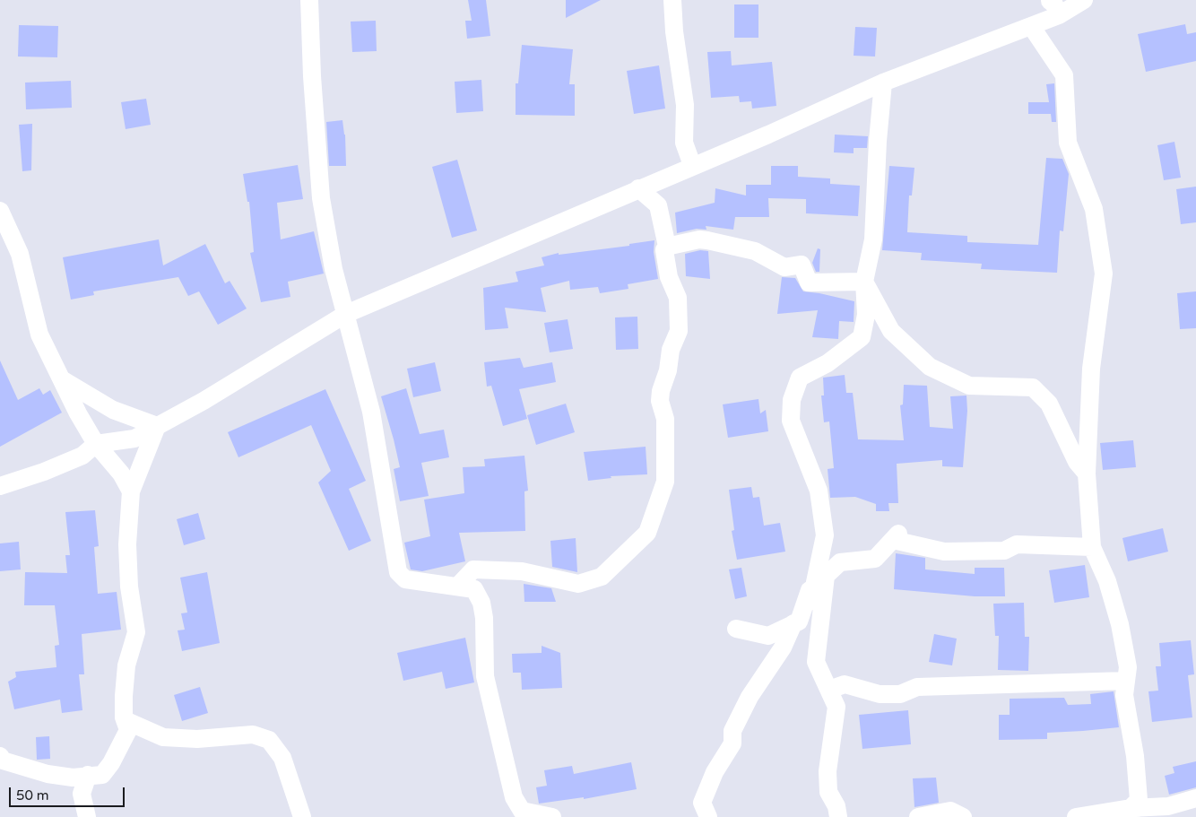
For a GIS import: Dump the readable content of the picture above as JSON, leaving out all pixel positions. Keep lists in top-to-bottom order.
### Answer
{
  "scale_bar": "50 m"
}
